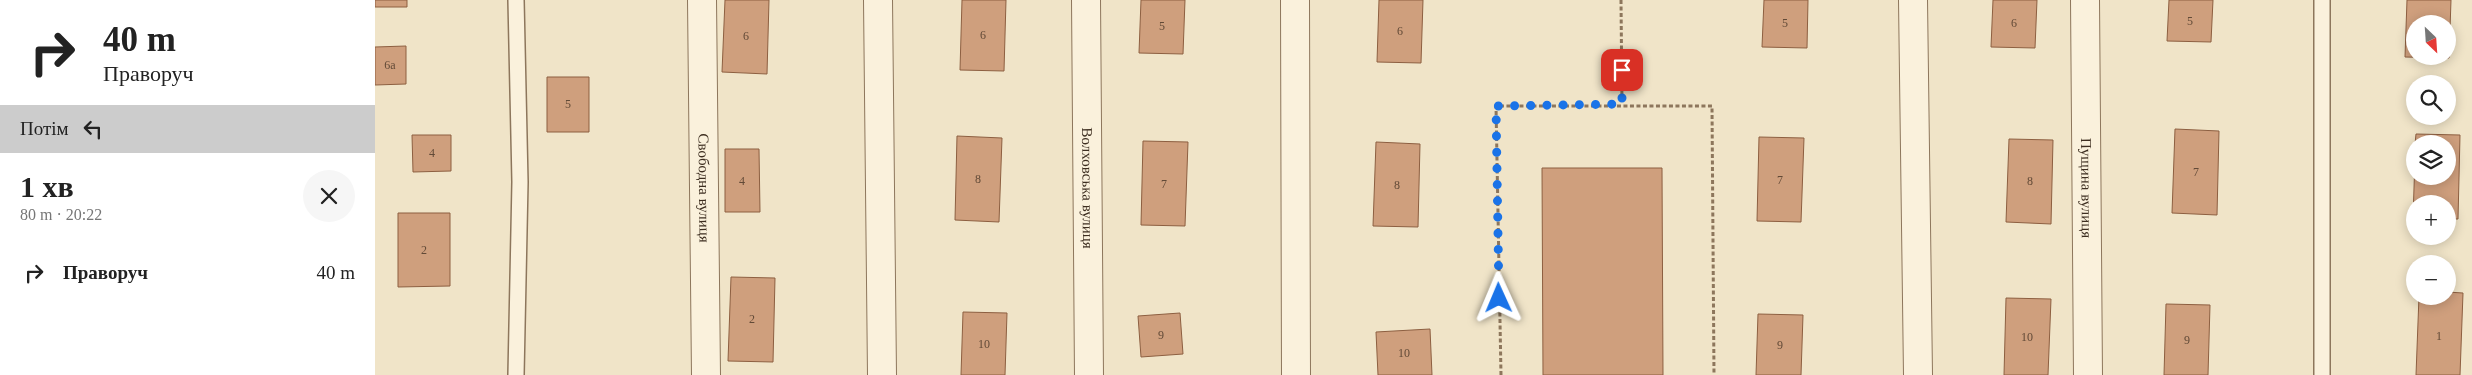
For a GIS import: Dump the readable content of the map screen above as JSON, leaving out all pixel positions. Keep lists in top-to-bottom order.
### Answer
{
  "streets": {
    "street": ["Свободна вулиця", "Волховська вулиця", "Пущина вулиця"]
  },
  "house_numbers": [
    "5",
    "5",
    "6",
    "5",
    "6",
    "6",
    "6",
    "6а",
    "5",
    "4",
    "7",
    "8",
    "7",
    "4",
    "8",
    "7",
    "8",
    "2",
    "2",
    "9",
    "1",
    "10",
    "9",
    "10",
    "9",
    "10"
  ],
  "north": "bottom right",
  "page": {
    "turn": ["40 m", "Праворуч"],
    "map_buttons": ["+", "−"],
    "then": "Потім",
    "heading": ["1 хв", "80 m · 20:22"],
    "list": [
      {
        "name": "Праворуч",
        "value": "40 m"
      }
    ]
  }
}
